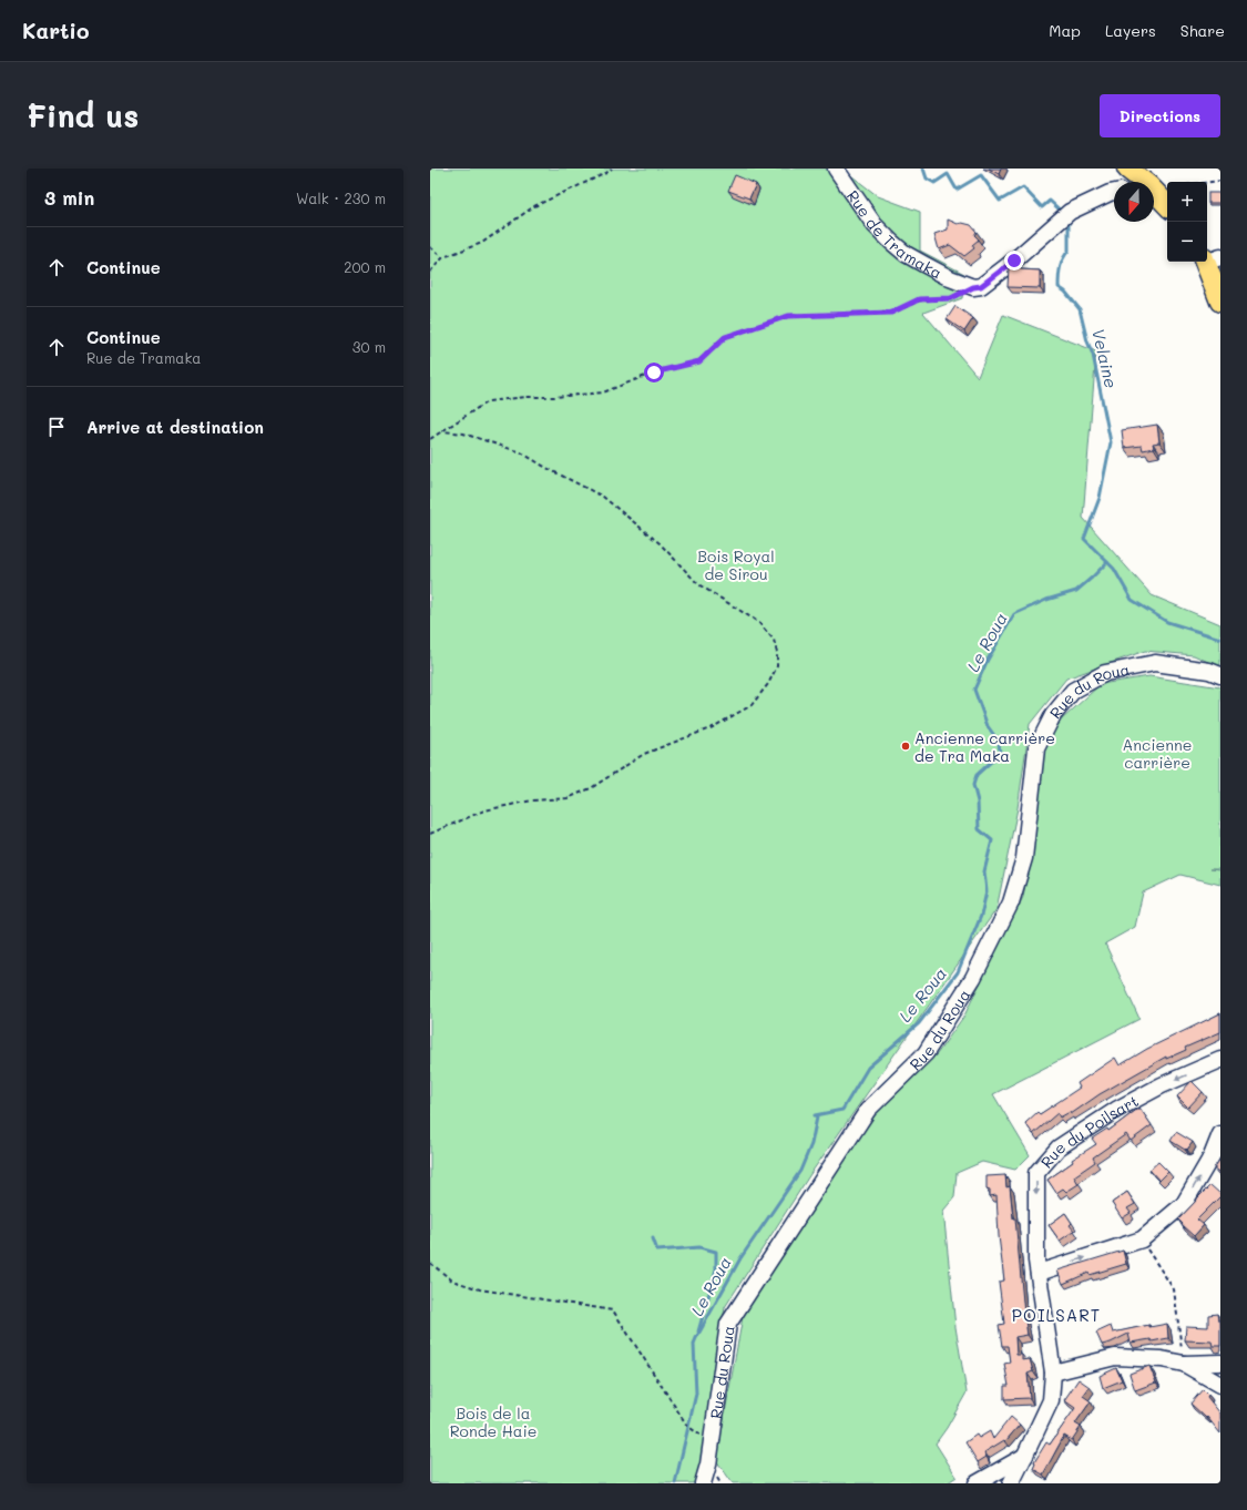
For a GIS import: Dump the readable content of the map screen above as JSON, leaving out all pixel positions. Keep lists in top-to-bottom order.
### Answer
{
  "streets": {
    "street": ["Rue de Tramaka", "Rue du Roua", "Rue du Poilsart"]
  },
  "districts": ["POILSART"],
  "water": ["Velaine", "Le Roua"],
  "parks": ["Bois Royal de Sirou", "Ancienne carrière", "Bois de la Ronde Haie"],
  "places": ["Ancienne carrière de Tra Maka"],
  "north": "bottom",
  "page": {
    "header": "Kartio",
    "nav": ["Map", "Layers", "Share"],
    "buttons": "Directions",
    "title": "Find us",
    "heading": ["3 min", "Walk · 230 m"],
    "map_buttons": ["+", "−"],
    "list": [
      ["Continue", "200 m"],
      ["Continue", "Rue de Tramaka", "30 m"],
      "Arrive at destination"
    ]
  }
}
